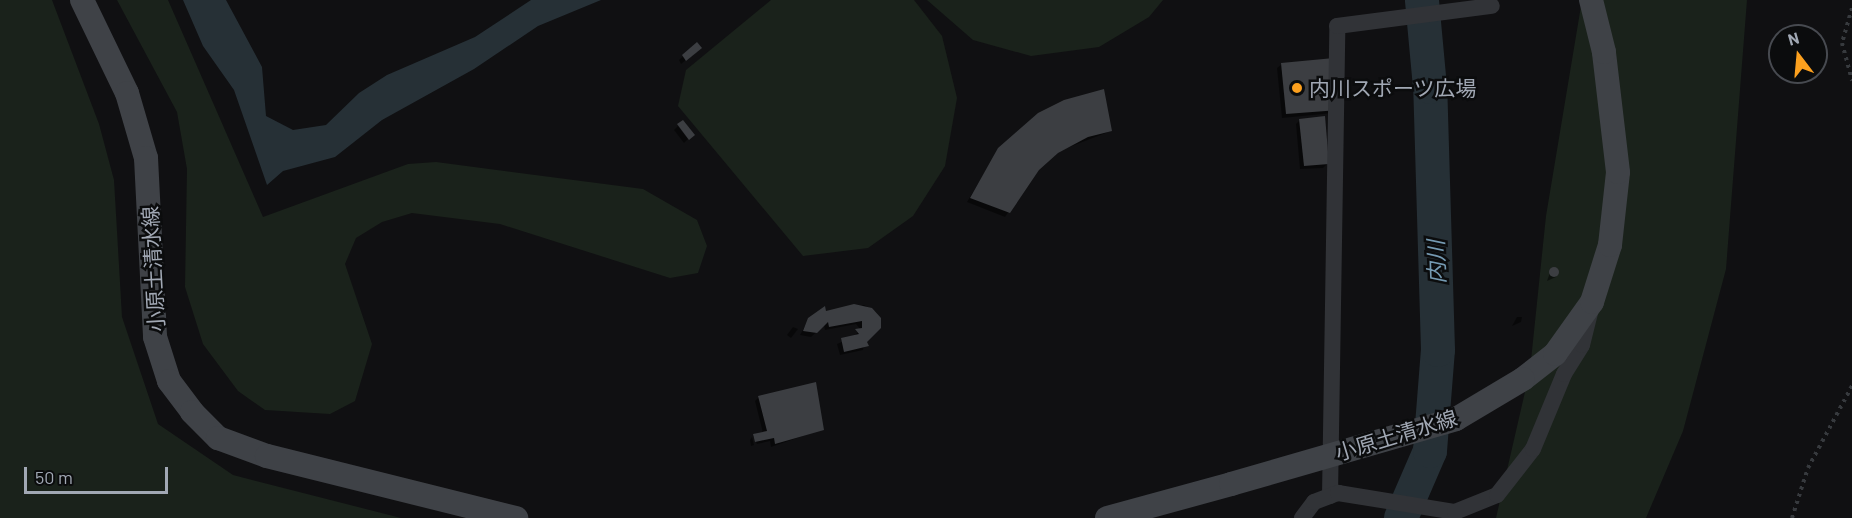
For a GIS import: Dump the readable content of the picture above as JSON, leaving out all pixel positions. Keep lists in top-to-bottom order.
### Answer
{
  "streets": {
    "main road": ["小原土清水線"]
  },
  "water": ["内川"],
  "places": ["内川スポーツ広場"],
  "scale_bar": "50 m",
  "north": "top"
}
